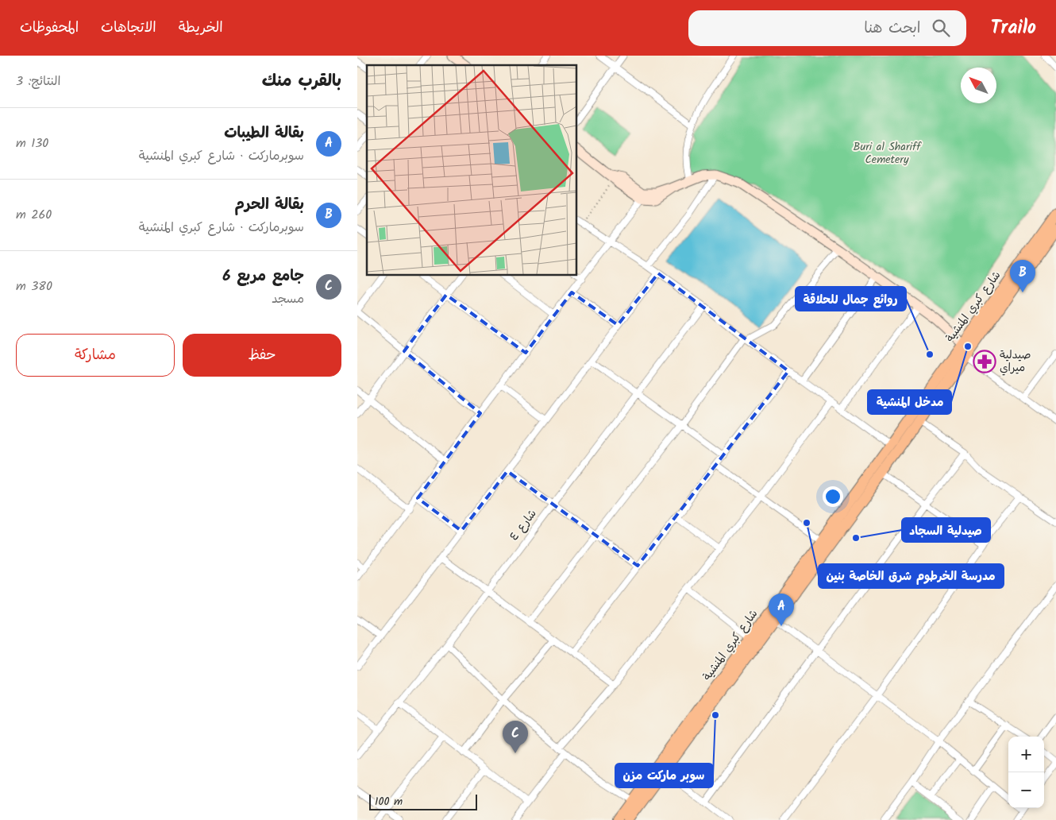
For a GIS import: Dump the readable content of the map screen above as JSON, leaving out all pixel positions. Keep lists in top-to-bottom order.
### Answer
{
  "streets": {
    "main road": ["شارع كبري المنشية"],
    "street": ["شارع ٤"]
  },
  "parks": ["Buri al Shariff Cemetery"],
  "places": {
    "other": [
      "مدخل المنشية",
      "روائع جمال للحلاقة",
      "مدرسة الخرطوم شرق الخاصة بنين",
      "صيدلية السجاد",
      "سوبر ماركت مزن"
    ],
    "pharmacy": ["صيدلية ميراي"]
  },
  "scale_bar": "100 m",
  "north": "top left",
  "page": {
    "header": "Trailo",
    "search": "ابحث هنا",
    "nav": ["الخريطة", "الاتجاهات", "المحفوظات"],
    "heading": ["بالقرب منك", "النتائج: 3"],
    "list": [
      {
        "mark": "A",
        "name": "بقالة الطيبات",
        "note": "سوبرماركت · شارع كبري المنشية",
        "value": "130 m"
      },
      {
        "mark": "B",
        "name": "بقالة الحرم",
        "note": "سوبرماركت · شارع كبري المنشية",
        "value": "260 m"
      },
      {
        "mark": "C",
        "name": "جامع مربع 6",
        "note": "مسجد",
        "value": "380 m"
      }
    ],
    "pins": ["B", "A", "C"],
    "buttons": ["حفظ", "مشاركة"],
    "map_buttons": ["+", "−"],
    "scale": "100 m"
  }
}
